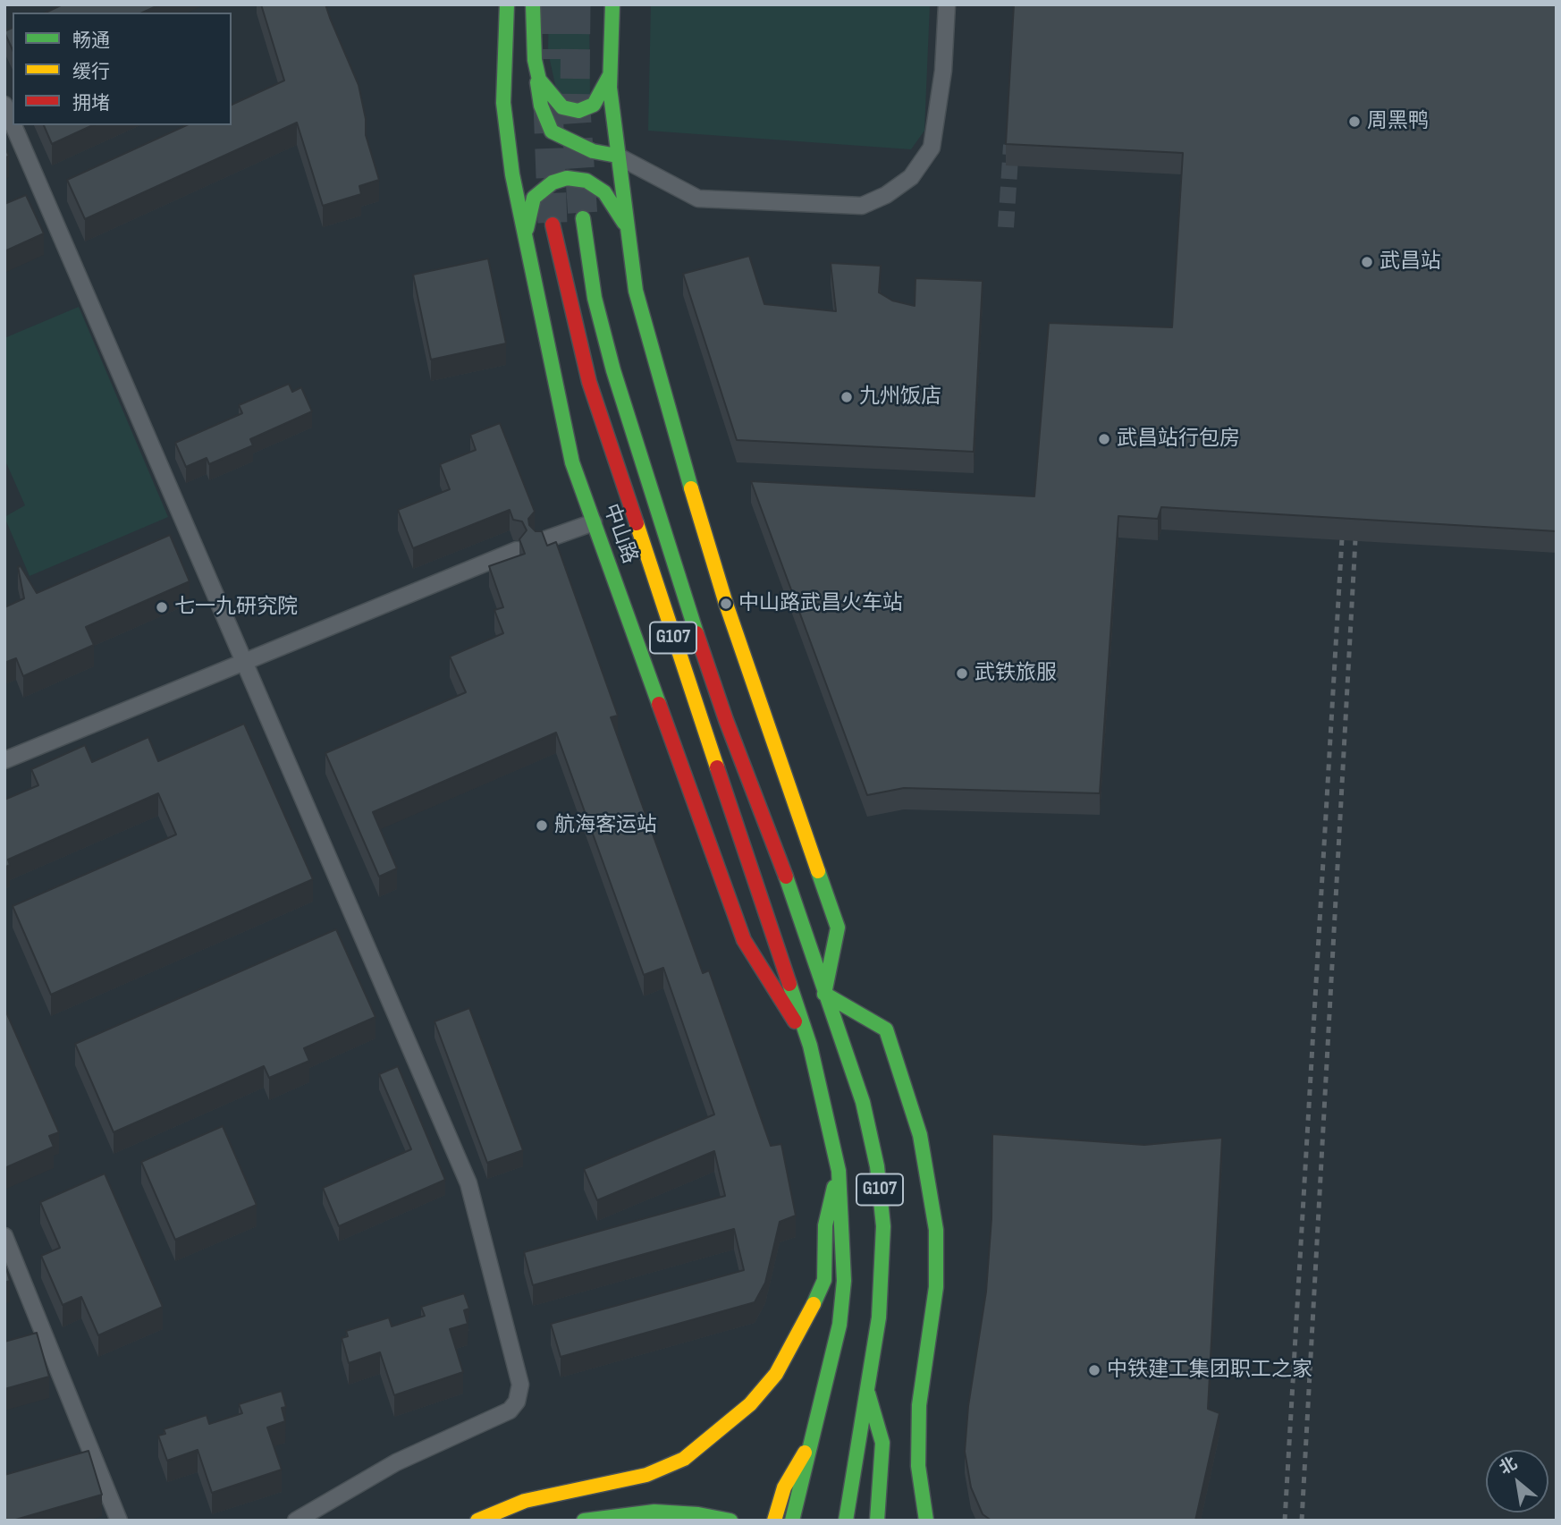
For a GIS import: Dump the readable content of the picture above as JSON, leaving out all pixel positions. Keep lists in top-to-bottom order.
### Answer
{
  "streets": {
    "main road": ["中山路", "G107"]
  },
  "crossings": [
    ["中山路", "G107"]
  ],
  "places": [
    "周黑鸭",
    "武昌站",
    "九州饭店",
    "武昌站行包房",
    "中山路武昌火车站",
    "七一九研究院",
    "武铁旅服",
    "航海客运站",
    "中铁建工集团职工之家"
  ],
  "legend": ["畅通", "缓行", "拥堵"],
  "north": "top left"
}
